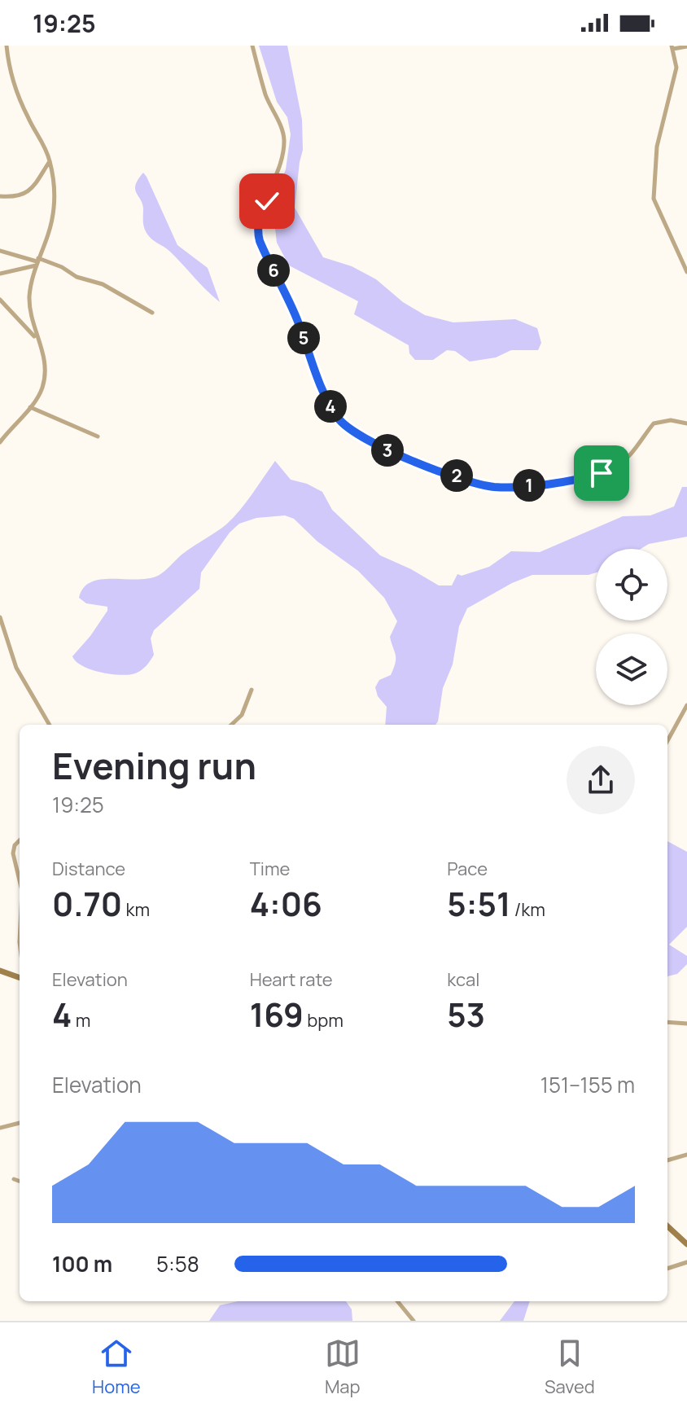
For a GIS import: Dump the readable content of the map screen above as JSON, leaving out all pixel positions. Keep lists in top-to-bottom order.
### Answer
{
  "page": {
    "status": "19:25",
    "pins": [
      "6",
      "5",
      "4",
      "3",
      "2",
      "1"
    ],
    "heading": ["Evening run", "19:25"],
    "stats": [
      ["Distance", "0.70 km"],
      ["Time", "4:06"],
      ["Pace", "5:51 /km"],
      ["Elevation", "4 m"],
      ["Heart rate", "169 bpm"],
      ["kcal", "53"]
    ],
    "chart": ["Elevation", "151–155 m"],
    "list": [
      {
        "name": "100 m",
        "note": "5:58"
      }
    ],
    "tabs": ["Home", "Map", "Saved"]
  }
}
